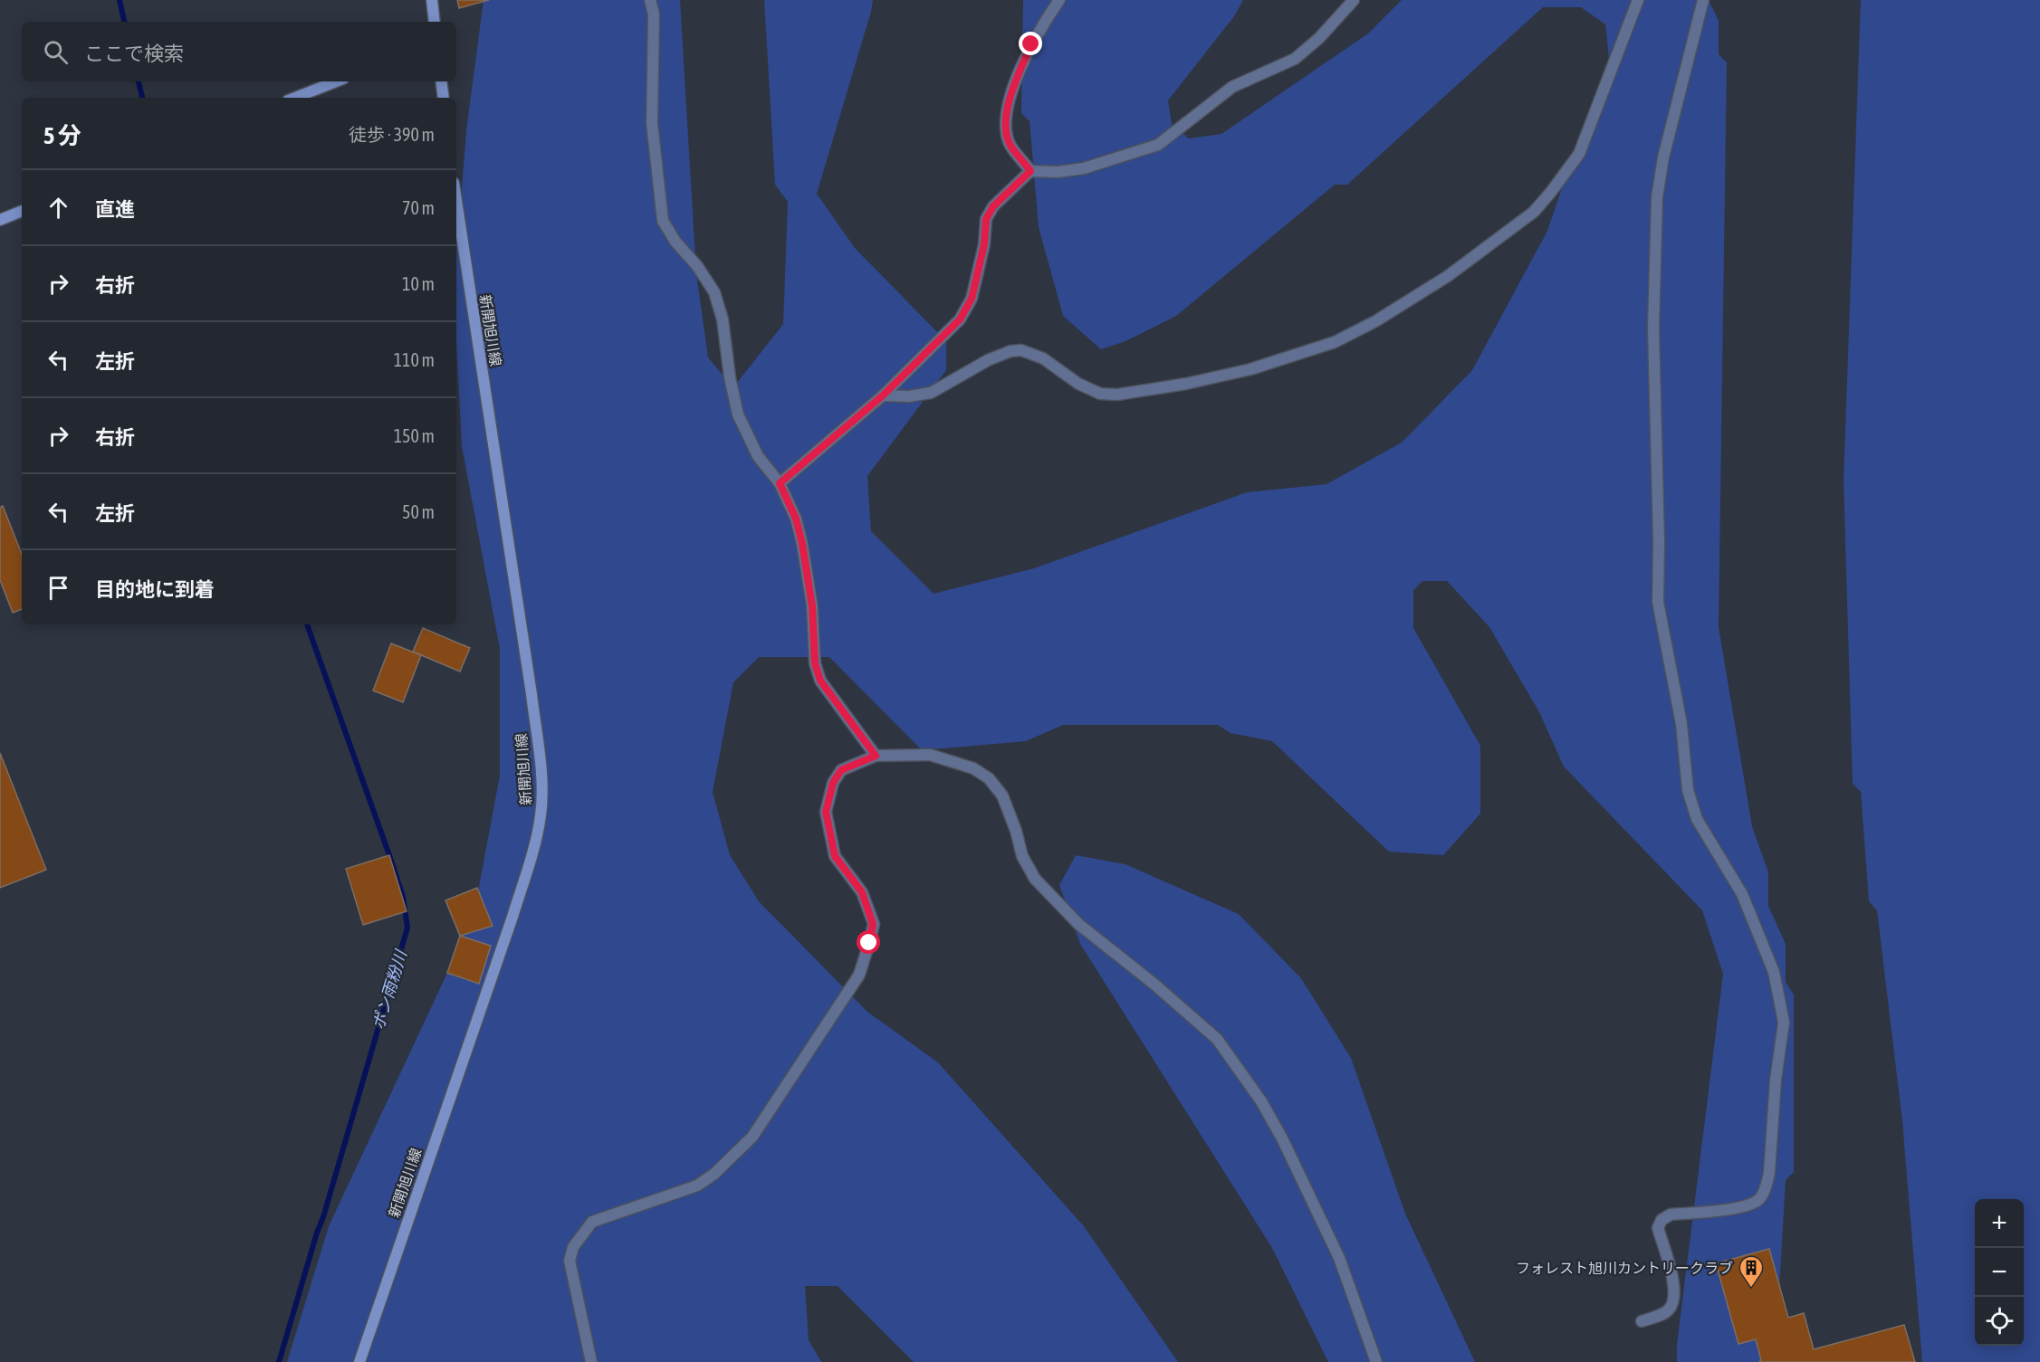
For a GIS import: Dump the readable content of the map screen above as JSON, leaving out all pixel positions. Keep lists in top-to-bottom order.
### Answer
{
  "streets": {
    "main road": ["新開旭川線"]
  },
  "water": ["ポン雨粉川"],
  "places": {
    "building": ["フォレスト旭川カントリークラブ"]
  },
  "page": {
    "search": "ここで検索",
    "heading": ["5 分", "徒歩 · 390 m"],
    "list": [
      ["直進", "70 m"],
      ["右折", "10 m"],
      ["左折", "110 m"],
      ["右折", "150 m"],
      ["左折", "50 m"],
      "目的地に到着"
    ],
    "map_buttons": ["+", "−"]
  }
}
